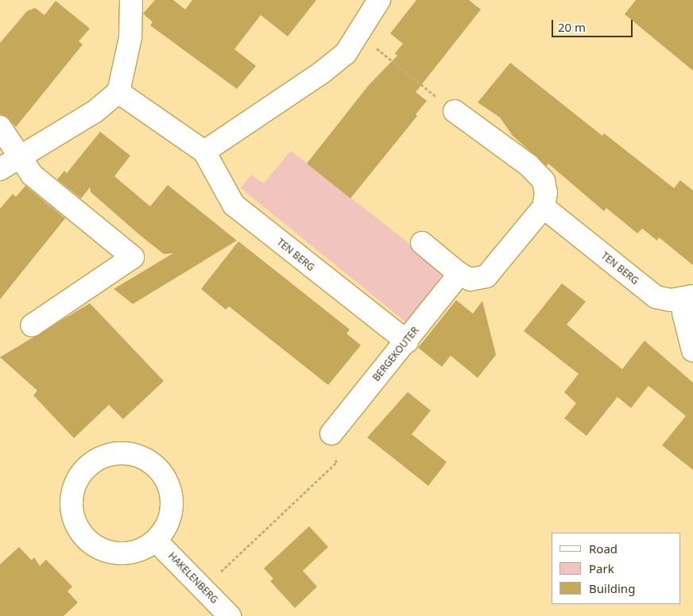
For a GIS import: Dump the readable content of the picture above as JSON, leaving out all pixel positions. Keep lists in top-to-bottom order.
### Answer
{
  "streets": {
    "street": ["TEN BERG", "BERGEKOUTER", "HAKELENBERG"]
  },
  "crossings": [
    ["TEN BERG", "BERGEKOUTER"]
  ],
  "legend": ["Road", "Park", "Building"],
  "scale_bar": "20 m"
}
